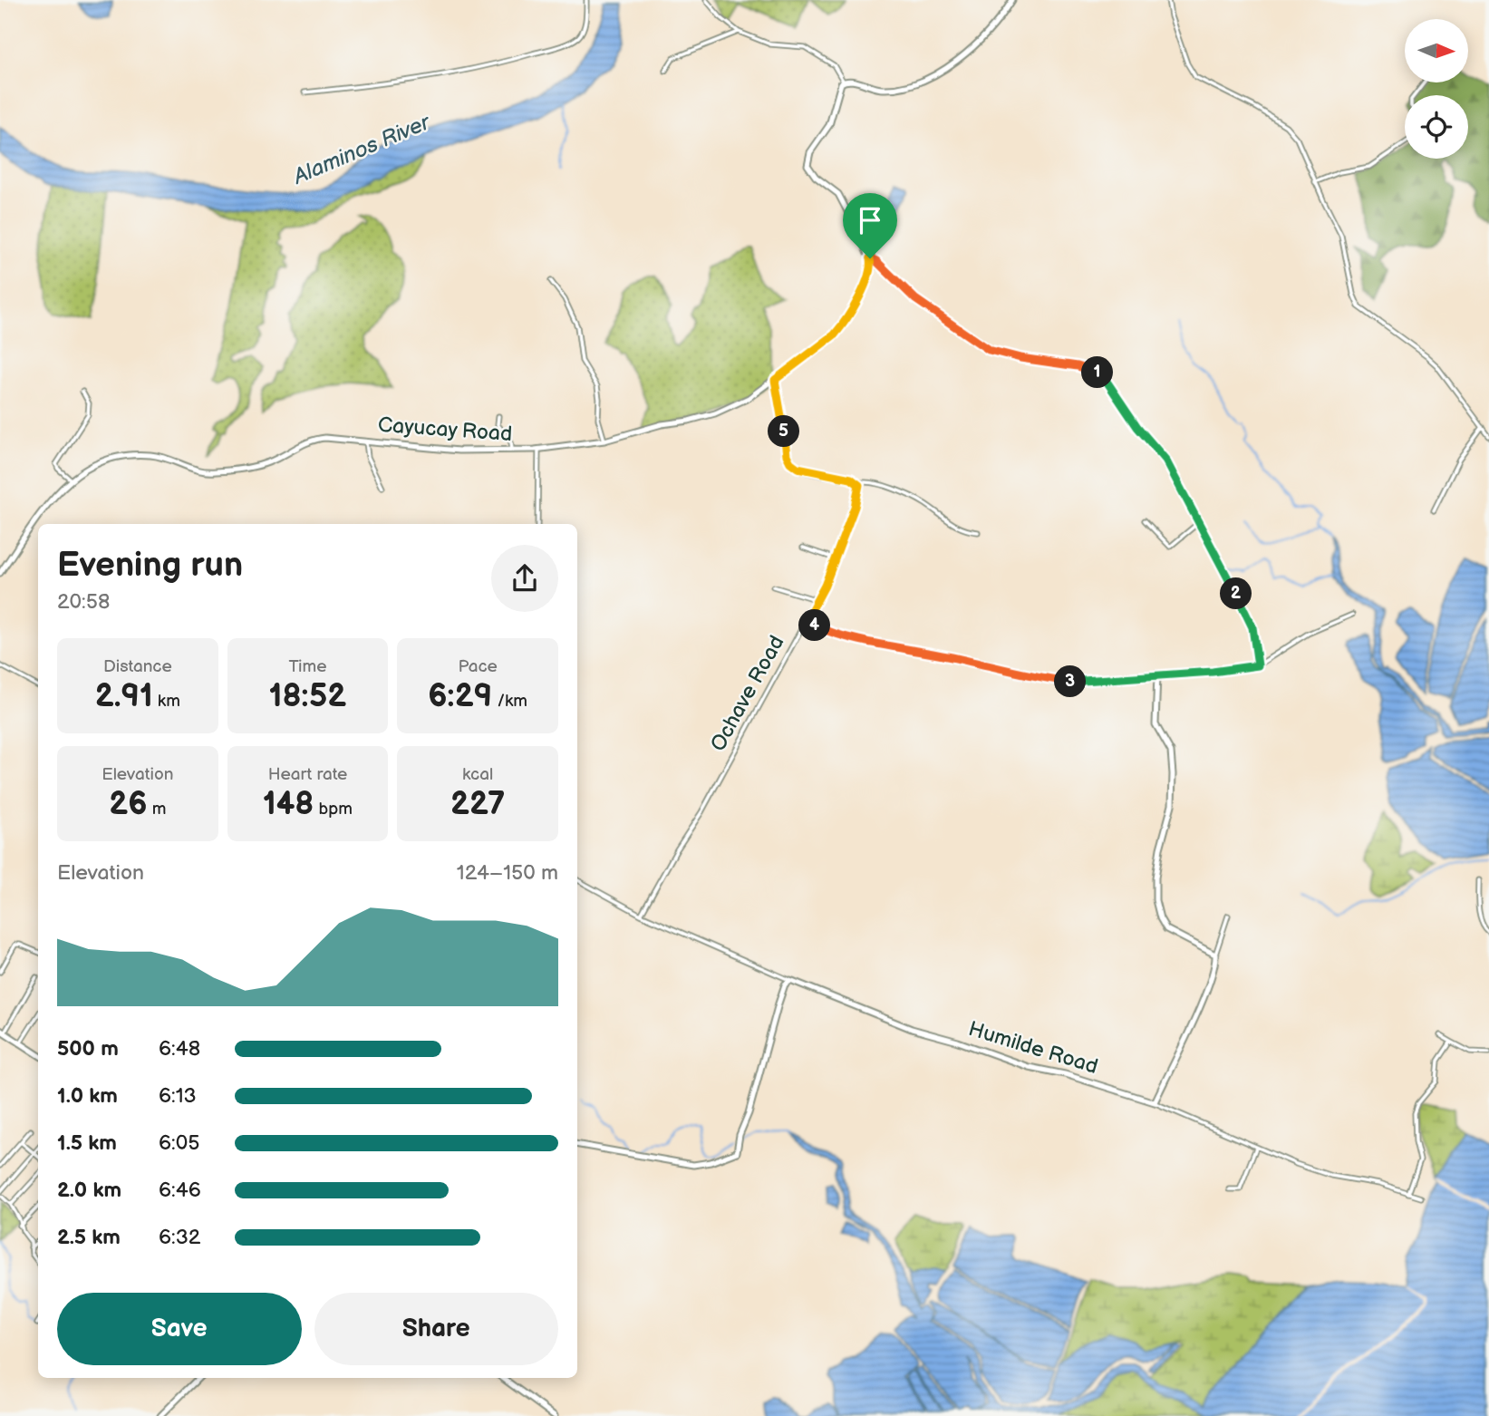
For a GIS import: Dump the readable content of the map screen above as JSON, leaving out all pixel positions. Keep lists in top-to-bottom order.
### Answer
{
  "streets": {
    "street": ["Cayucay Road", "Ochave Road", "Humilde Road"]
  },
  "crossings": [
    ["Ochave Road", "Humilde Road"]
  ],
  "water": ["Alaminos River"],
  "north": "right",
  "page": {
    "pins": [
      "1",
      "5",
      "2",
      "4",
      "3"
    ],
    "heading": ["Evening run", "20:58"],
    "stats": [
      ["Distance", "2.91 km"],
      ["Time", "18:52"],
      ["Pace", "6:29 /km"],
      ["Elevation", "26 m"],
      ["Heart rate", "148 bpm"],
      ["kcal", "227"]
    ],
    "chart": ["Elevation", "124–150 m"],
    "list": [
      {
        "name": "500 m",
        "note": "6:48"
      },
      {
        "name": "1.0 km",
        "note": "6:13"
      },
      {
        "name": "1.5 km",
        "note": "6:05"
      },
      {
        "name": "2.0 km",
        "note": "6:46"
      },
      {
        "name": "2.5 km",
        "note": "6:32"
      }
    ],
    "buttons": ["Save", "Share"]
  }
}
